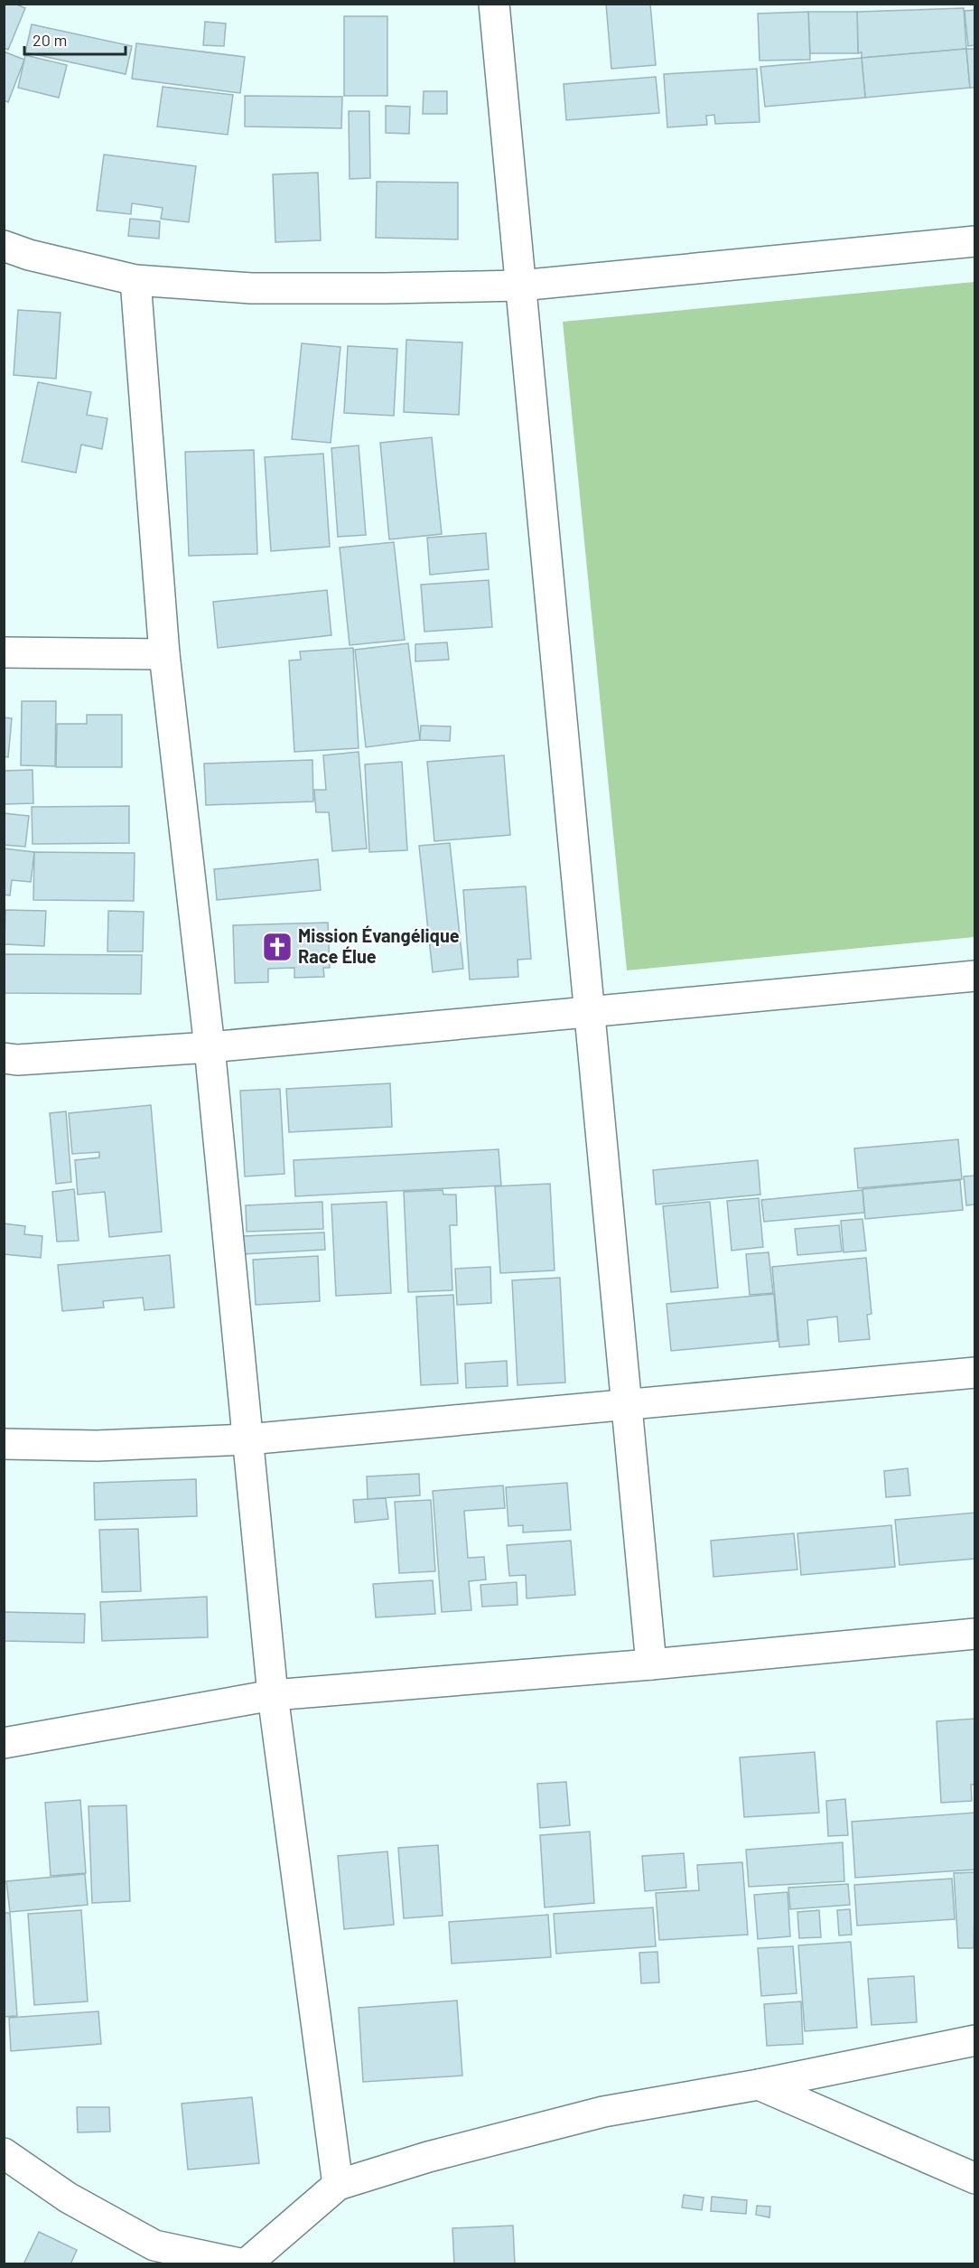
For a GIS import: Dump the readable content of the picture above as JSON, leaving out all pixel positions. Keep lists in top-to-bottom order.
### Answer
{
  "places": {
    "church": ["Mission Évangélique Race Élue"]
  },
  "scale_bar": "20 m"
}
